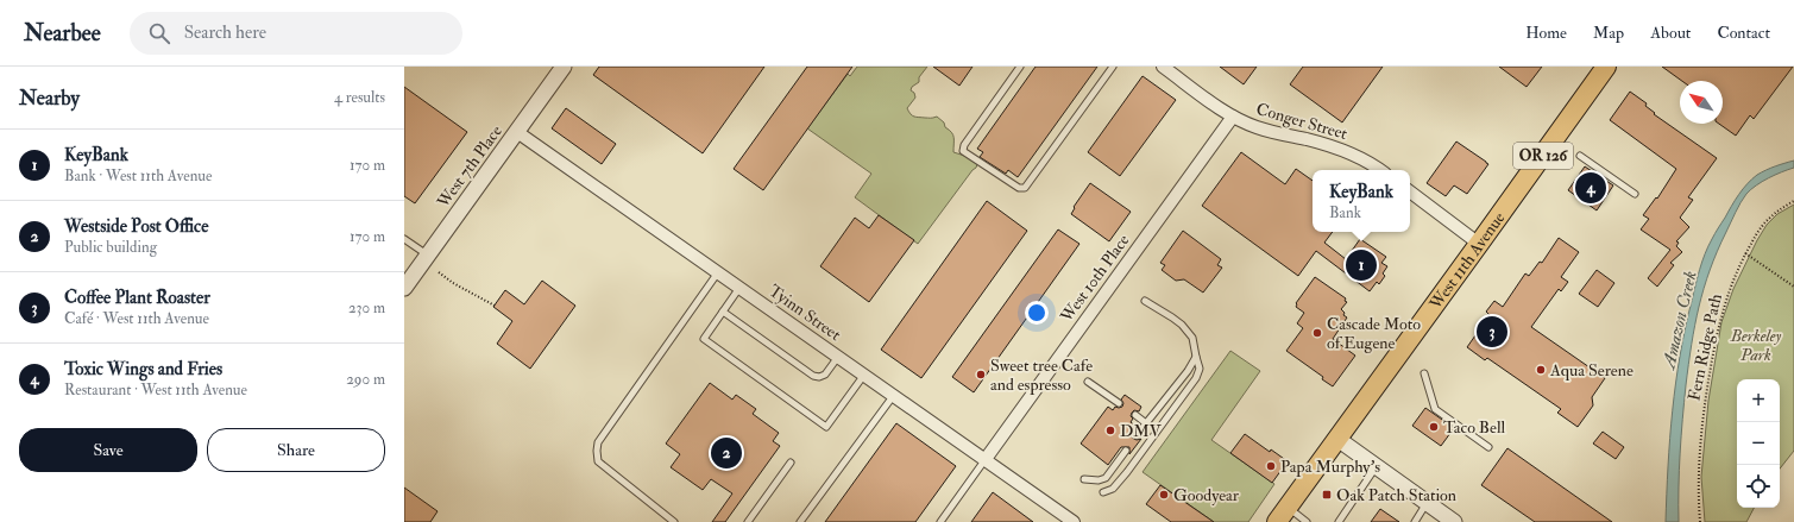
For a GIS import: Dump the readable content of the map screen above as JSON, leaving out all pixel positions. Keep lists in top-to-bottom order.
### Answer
{
  "streets": {
    "main road": ["OR 126", "West 11th Avenue"],
    "street": [
      "Conger Street",
      "West 7th Place",
      "West 10th Place",
      "Tyinn Street"
    ],
    "path": ["Fern Ridge Path"]
  },
  "crossings": [
    ["Conger Street", "West 10th Place"],
    ["West 7th Place", "Tyinn Street"],
    ["West 10th Place", "Tyinn Street"]
  ],
  "water": ["Amazon Creek"],
  "parks": ["Berkeley Park"],
  "places": {
    "other": [
      "Cascade Moto of Eugene",
      "Aqua Serene",
      "Sweet tree Cafe and espresso",
      "Taco Bell",
      "DMV",
      "Papa Murphy's",
      "Goodyear"
    ],
    "transit": ["Oak Patch Station"]
  },
  "north": "top left",
  "page": {
    "header": "Nearbee",
    "search": "Search here",
    "nav": [
      "Home",
      "Map",
      "About",
      "Contact"
    ],
    "heading": ["Nearby", "4 results"],
    "list": [
      {
        "mark": "1",
        "name": "KeyBank",
        "note": "Bank · West 11th Avenue",
        "value": "170 m"
      },
      {
        "mark": "2",
        "name": "Westside Post Office",
        "note": "Public building",
        "value": "170 m"
      },
      {
        "mark": "3",
        "name": "Coffee Plant Roaster",
        "note": "Café · West 11th Avenue",
        "value": "230 m"
      },
      {
        "mark": "4",
        "name": "Toxic Wings and Fries",
        "note": "Restaurant · West 11th Avenue",
        "value": "290 m"
      }
    ],
    "popup": ["KeyBank", "Bank"],
    "pins": [
      "4",
      "1",
      "3",
      "2"
    ],
    "map_buttons": ["+", "−"],
    "buttons": ["Save", "Share"]
  }
}
